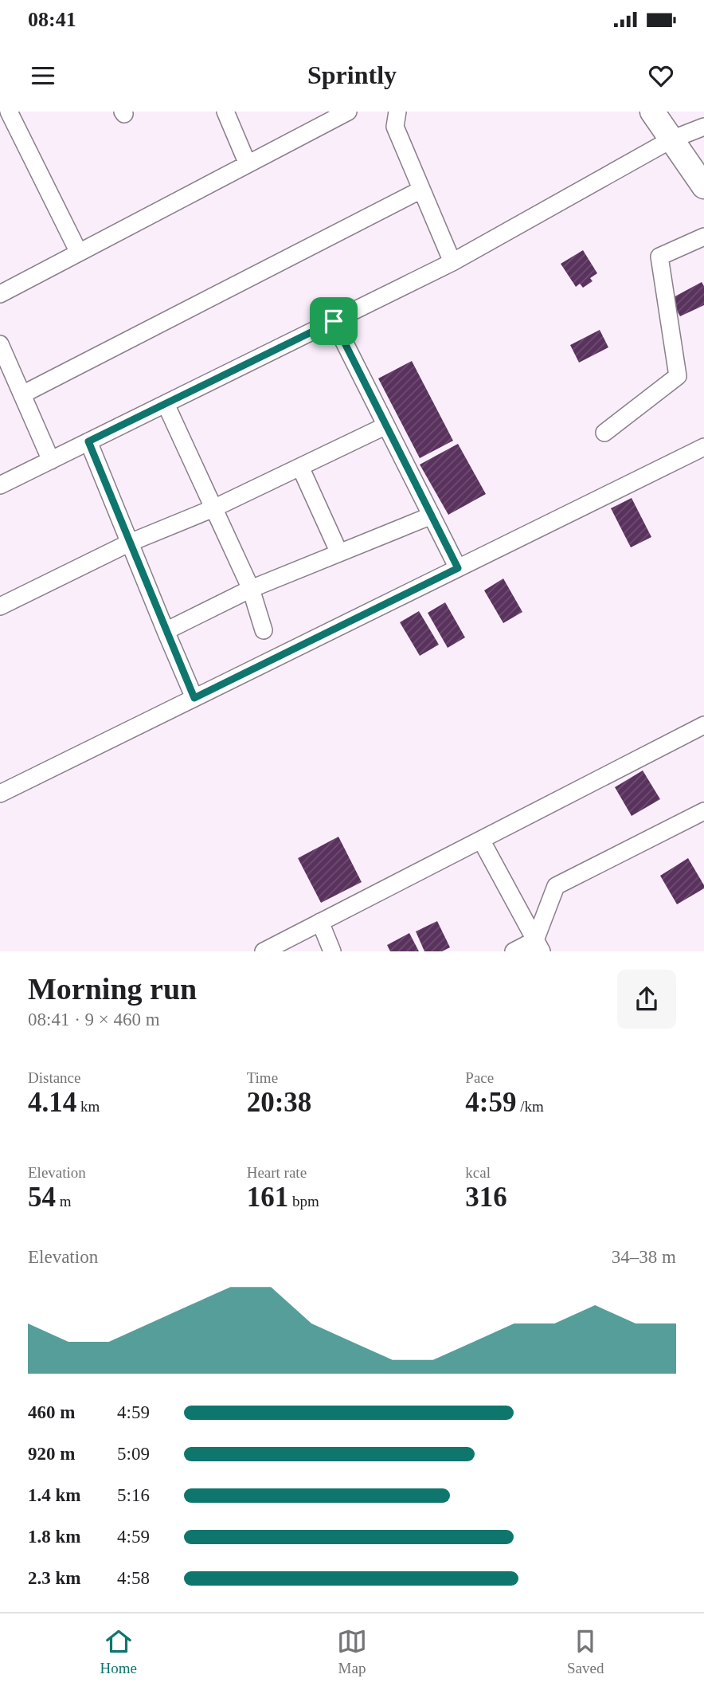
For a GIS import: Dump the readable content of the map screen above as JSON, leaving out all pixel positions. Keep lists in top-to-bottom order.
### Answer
{
  "page": {
    "status": "08:41",
    "header": "Sprintly",
    "heading": ["Morning run", "08:41 · 9 × 460 m"],
    "stats": [
      ["Distance", "4.14 km"],
      ["Time", "20:38"],
      ["Pace", "4:59 /km"],
      ["Elevation", "54 m"],
      ["Heart rate", "161 bpm"],
      ["kcal", "316"]
    ],
    "chart": ["Elevation", "34–38 m"],
    "list": [
      {
        "name": "460 m",
        "note": "4:59"
      },
      {
        "name": "920 m",
        "note": "5:09"
      },
      {
        "name": "1.4 km",
        "note": "5:16"
      },
      {
        "name": "1.8 km",
        "note": "4:59"
      },
      {
        "name": "2.3 km",
        "note": "4:58"
      }
    ],
    "tabs": ["Home", "Map", "Saved"]
  }
}
